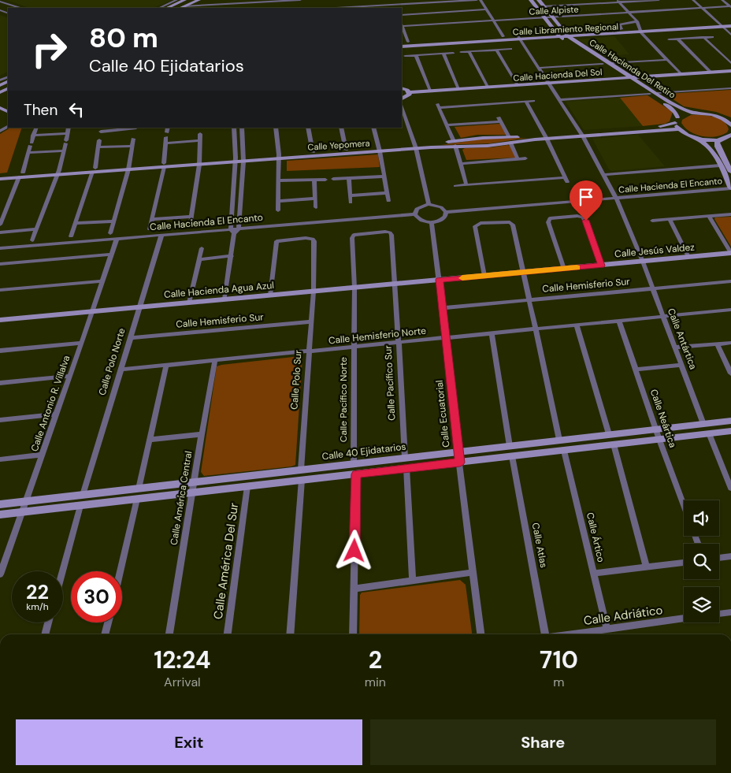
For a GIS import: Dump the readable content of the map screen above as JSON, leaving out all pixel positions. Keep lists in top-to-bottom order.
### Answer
{
  "streets": {
    "street": [
      "Calle Alpiste",
      "Calle Libramiento Regional",
      "Calle Hacienda Del Retiro",
      "Calle Hacienda Del Sol",
      "Calle Yepomera",
      "Calle Hacienda El Encanto",
      "Calle Jesús Valdez",
      "Calle Hemisferio Sur",
      "Calle Hacienda Agua Azul",
      "Calle Hemisferio Norte",
      "Calle Antártica",
      "Calle Polo Norte",
      "Calle Polo Sur",
      "Calle Pacífico Sur",
      "Calle Pacífico Norte",
      "Calle Antonio R. Villalva",
      "Calle Ecuatorial",
      "Calle Neártica",
      "Calle 40 Ejidatarios",
      "Calle América Central",
      "Calle Ártico",
      "Calle Atlas",
      "Calle América Del Sur",
      "Calle Adriático"
    ]
  },
  "crossings": [
    ["Calle Alpiste", "Calle Hacienda Del Retiro"],
    ["Calle Libramiento Regional", "Calle Hacienda Del Retiro"],
    ["Calle Libramiento Regional", "Calle Antártica"],
    ["Calle Hacienda Del Retiro", "Calle Hacienda Del Sol"],
    ["Calle Hacienda Del Retiro", "Calle Yepomera"],
    ["Calle Hacienda Del Sol", "Calle Antártica"],
    ["Calle Yepomera", "Calle Antártica"],
    ["Calle Hacienda El Encanto", "Calle Antártica"],
    ["Calle Hacienda El Encanto", "Calle Polo Norte"],
    ["Calle Hacienda El Encanto", "Calle Antonio R. Villalva"],
    ["Calle Jesús Valdez", "Calle Hacienda Agua Azul"],
    ["Calle Jesús Valdez", "Calle Antártica"],
    ["Calle Jesús Valdez", "Calle Ecuatorial"],
    ["Calle Hemisferio Sur", "Calle Antártica"],
    ["Calle Hemisferio Sur", "Calle Polo Norte"],
    ["Calle Hemisferio Sur", "Calle Polo Sur"],
    ["Calle Hemisferio Sur", "Calle Ecuatorial"],
    ["Calle Hacienda Agua Azul", "Calle Polo Norte"],
    ["Calle Hacienda Agua Azul", "Calle Polo Sur"],
    ["Calle Hacienda Agua Azul", "Calle Pacífico Sur"],
    ["Calle Hacienda Agua Azul", "Calle Pacífico Norte"],
    ["Calle Hacienda Agua Azul", "Calle Antonio R. Villalva"],
    ["Calle Hacienda Agua Azul", "Calle Ecuatorial"],
    ["Calle Hemisferio Norte", "Calle Antártica"],
    ["Calle Hemisferio Norte", "Calle Polo Norte"],
    ["Calle Hemisferio Norte", "Calle Polo Sur"],
    ["Calle Hemisferio Norte", "Calle Pacífico Sur"],
    ["Calle Hemisferio Norte", "Calle Pacífico Norte"],
    ["Calle Hemisferio Norte", "Calle Ecuatorial"],
    ["Calle Hemisferio Norte", "Calle Neártica"],
    ["Calle Hemisferio Norte", "Calle América Central"],
    ["Calle Antártica", "Calle 40 Ejidatarios"],
    ["Calle Polo Norte", "Calle 40 Ejidatarios"],
    ["Calle Polo Sur", "Calle 40 Ejidatarios"],
    ["Calle Pacífico Sur", "Calle Pacífico Norte"],
    ["Calle Pacífico Sur", "Calle 40 Ejidatarios"],
    ["Calle Pacífico Norte", "Calle 40 Ejidatarios"],
    ["Calle Antonio R. Villalva", "Calle 40 Ejidatarios"],
    ["Calle Ecuatorial", "Calle 40 Ejidatarios"],
    ["Calle Neártica", "Calle 40 Ejidatarios"],
    ["Calle 40 Ejidatarios", "Calle América Central"],
    ["Calle Ártico", "Calle Adriático"]
  ],
  "page": {
    "turn": ["80 m", "Calle 40 Ejidatarios"],
    "then": "Then",
    "speed": "22 km/h",
    "limit": "30",
    "eta": [
      "12:24",
      "Arrival",
      "2",
      "min",
      "710",
      "m"
    ],
    "buttons": ["Exit", "Share"]
  }
}
